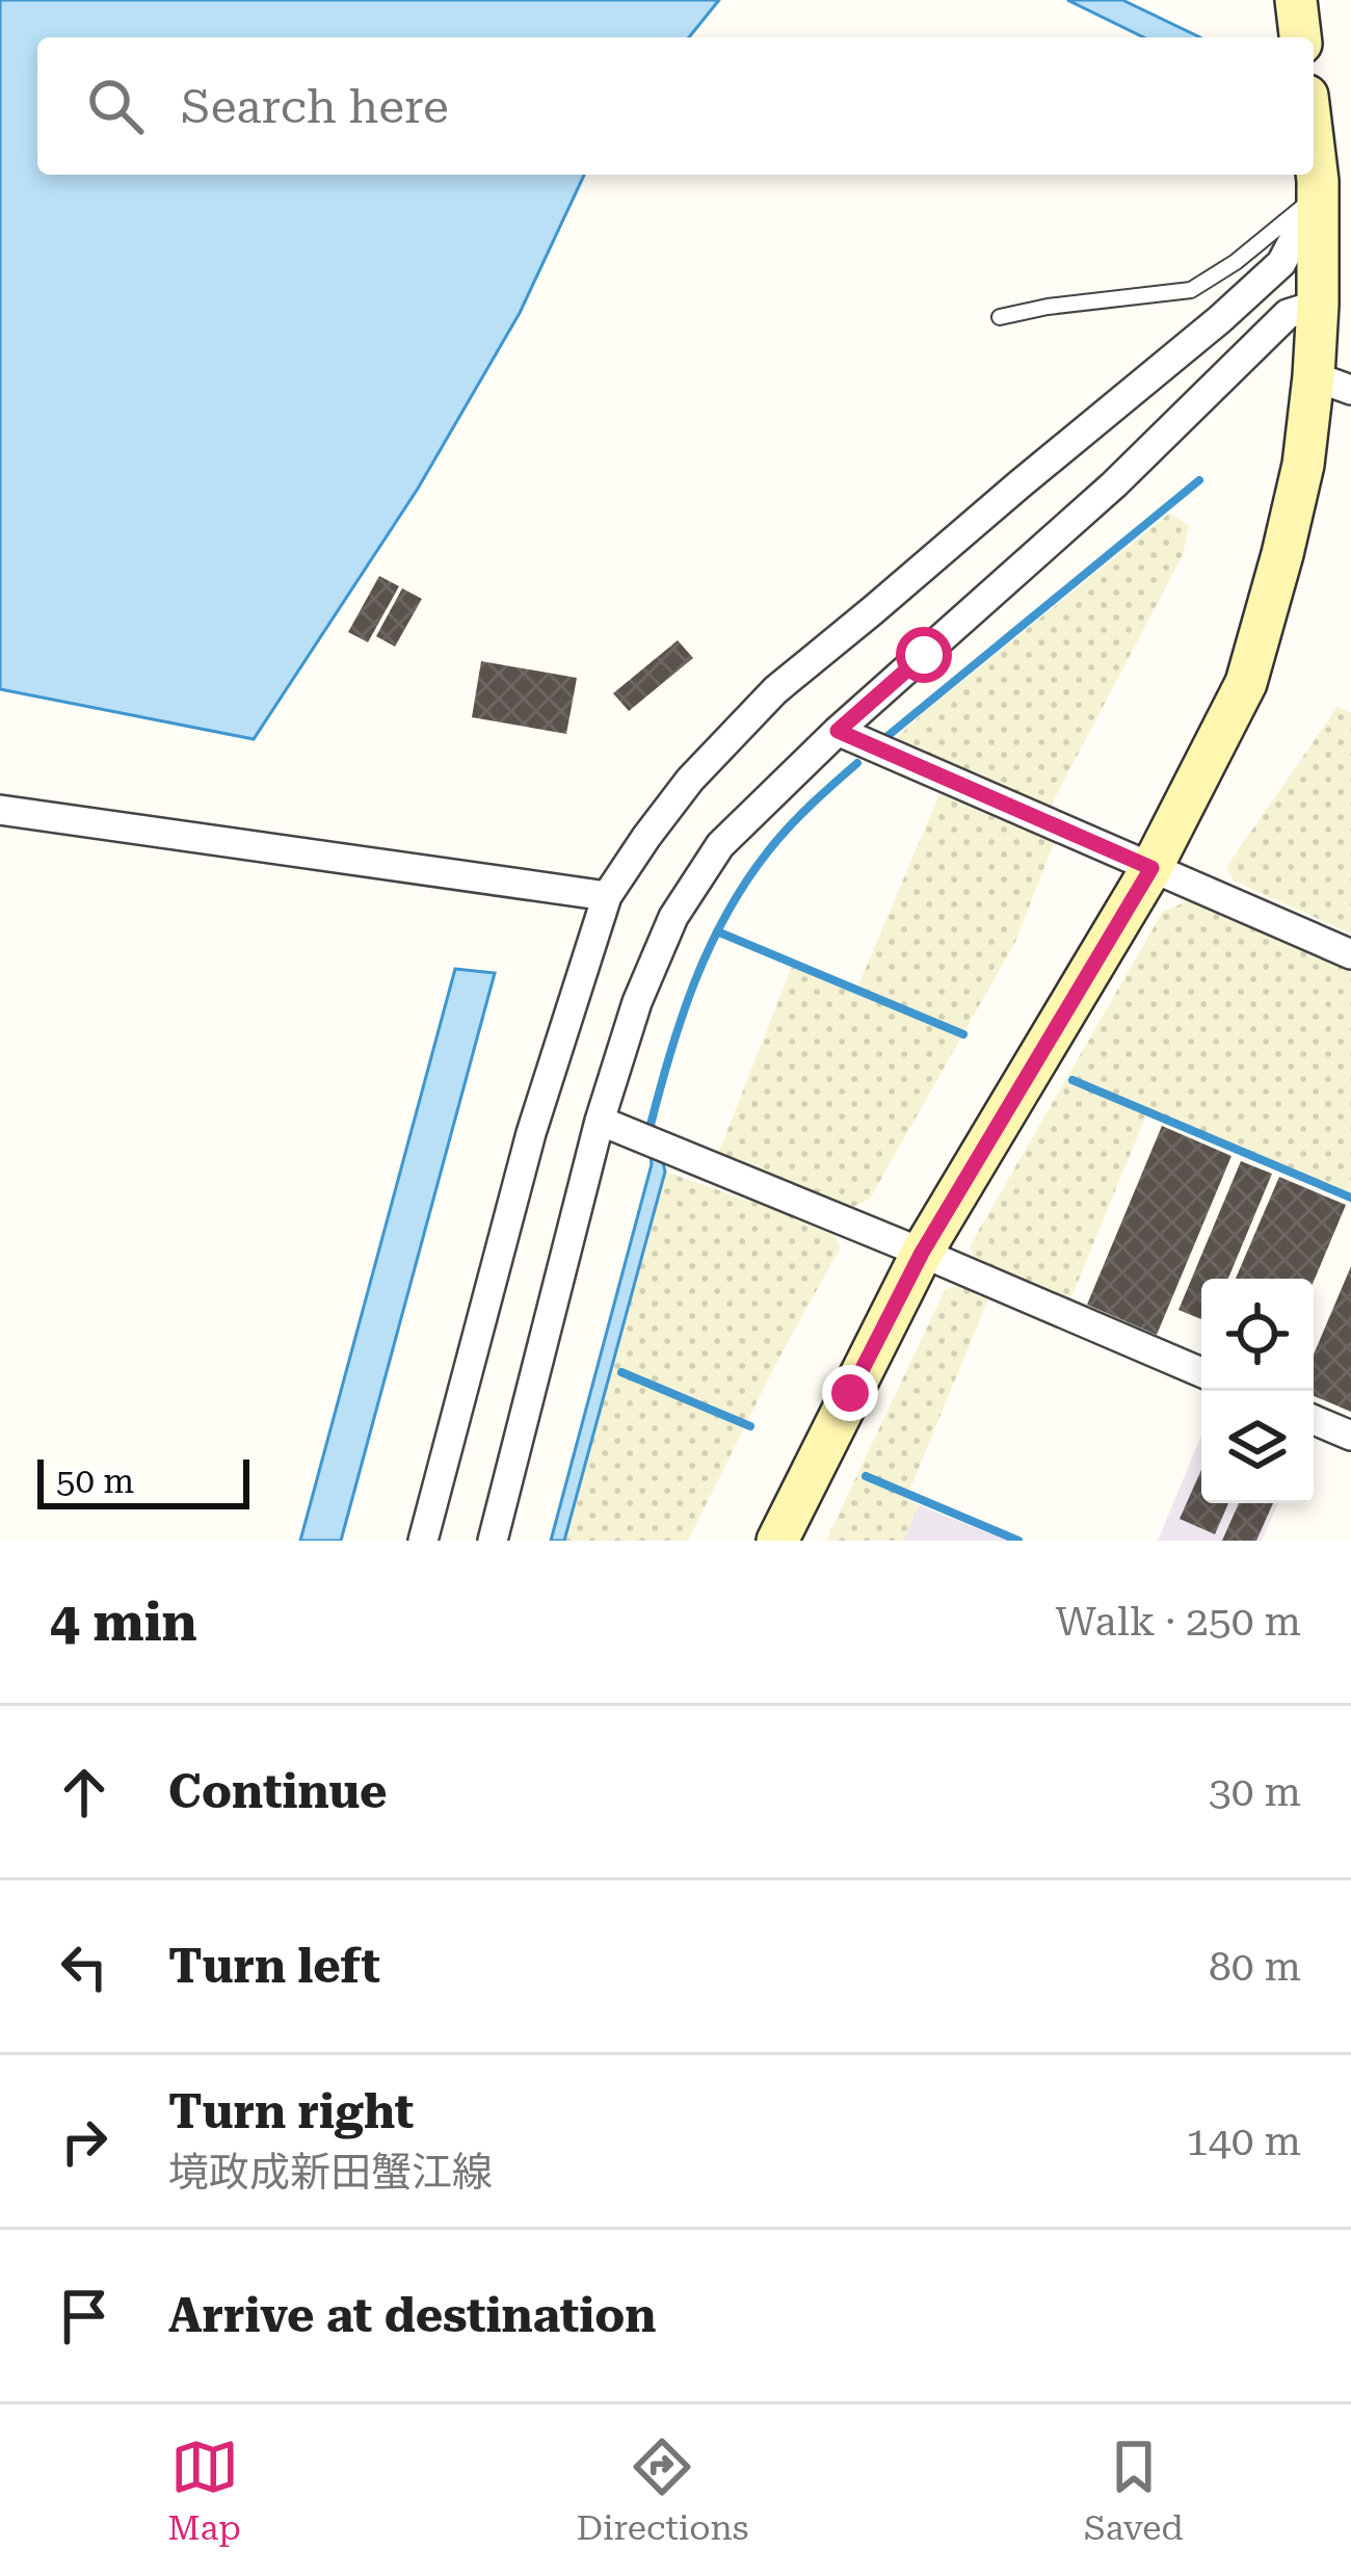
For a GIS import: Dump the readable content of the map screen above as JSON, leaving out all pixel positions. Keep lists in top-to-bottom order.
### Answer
{
  "scale_bar": "50 m",
  "page": {
    "search": "Search here",
    "scale": "50 m",
    "heading": ["4 min", "Walk · 250 m"],
    "list": [
      ["Continue", "30 m"],
      ["Turn left", "80 m"],
      ["Turn right", "境政成新田蟹江線", "140 m"],
      "Arrive at destination"
    ],
    "nav": ["Map", "Directions", "Saved"]
  }
}
